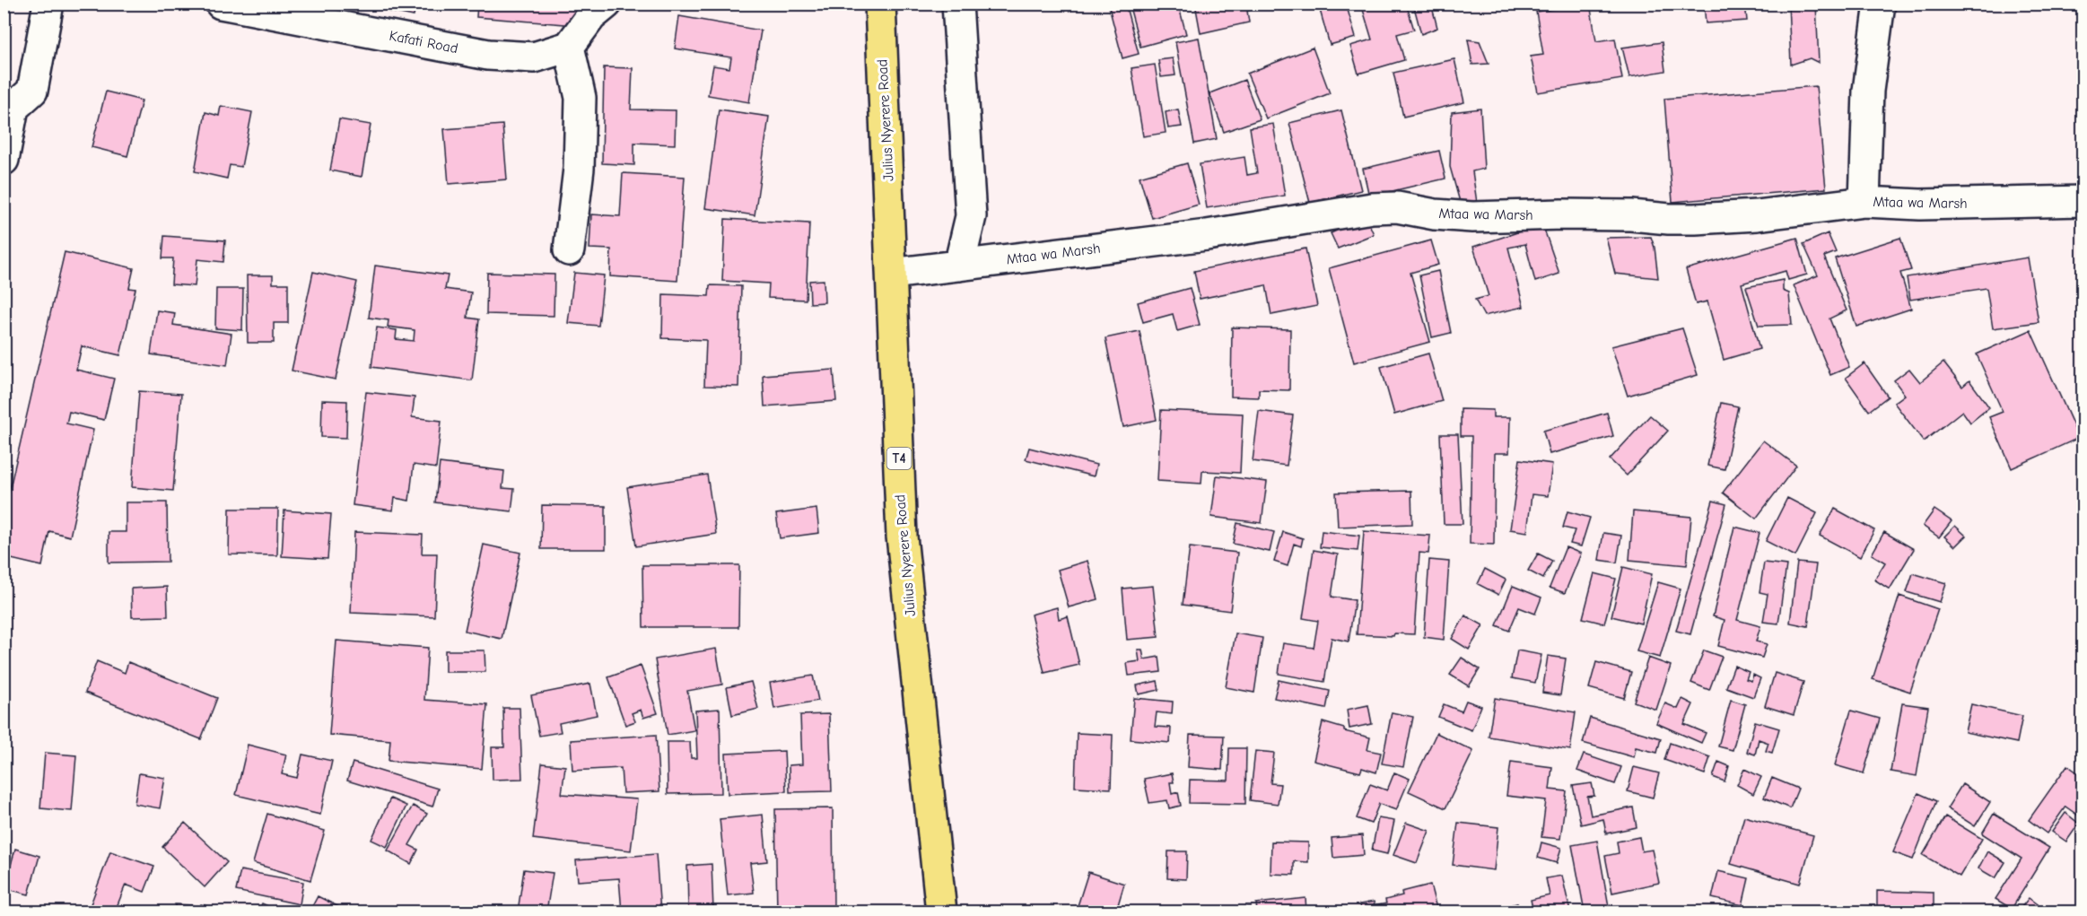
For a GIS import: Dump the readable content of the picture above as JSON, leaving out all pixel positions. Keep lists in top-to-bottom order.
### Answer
{
  "streets": {
    "highway": ["Julius Nyerere Road", "T4"],
    "street": ["Kafati Road", "Mtaa wa Marsh"]
  },
  "crossings": [
    ["Julius Nyerere Road", "Mtaa wa Marsh"]
  ]
}
